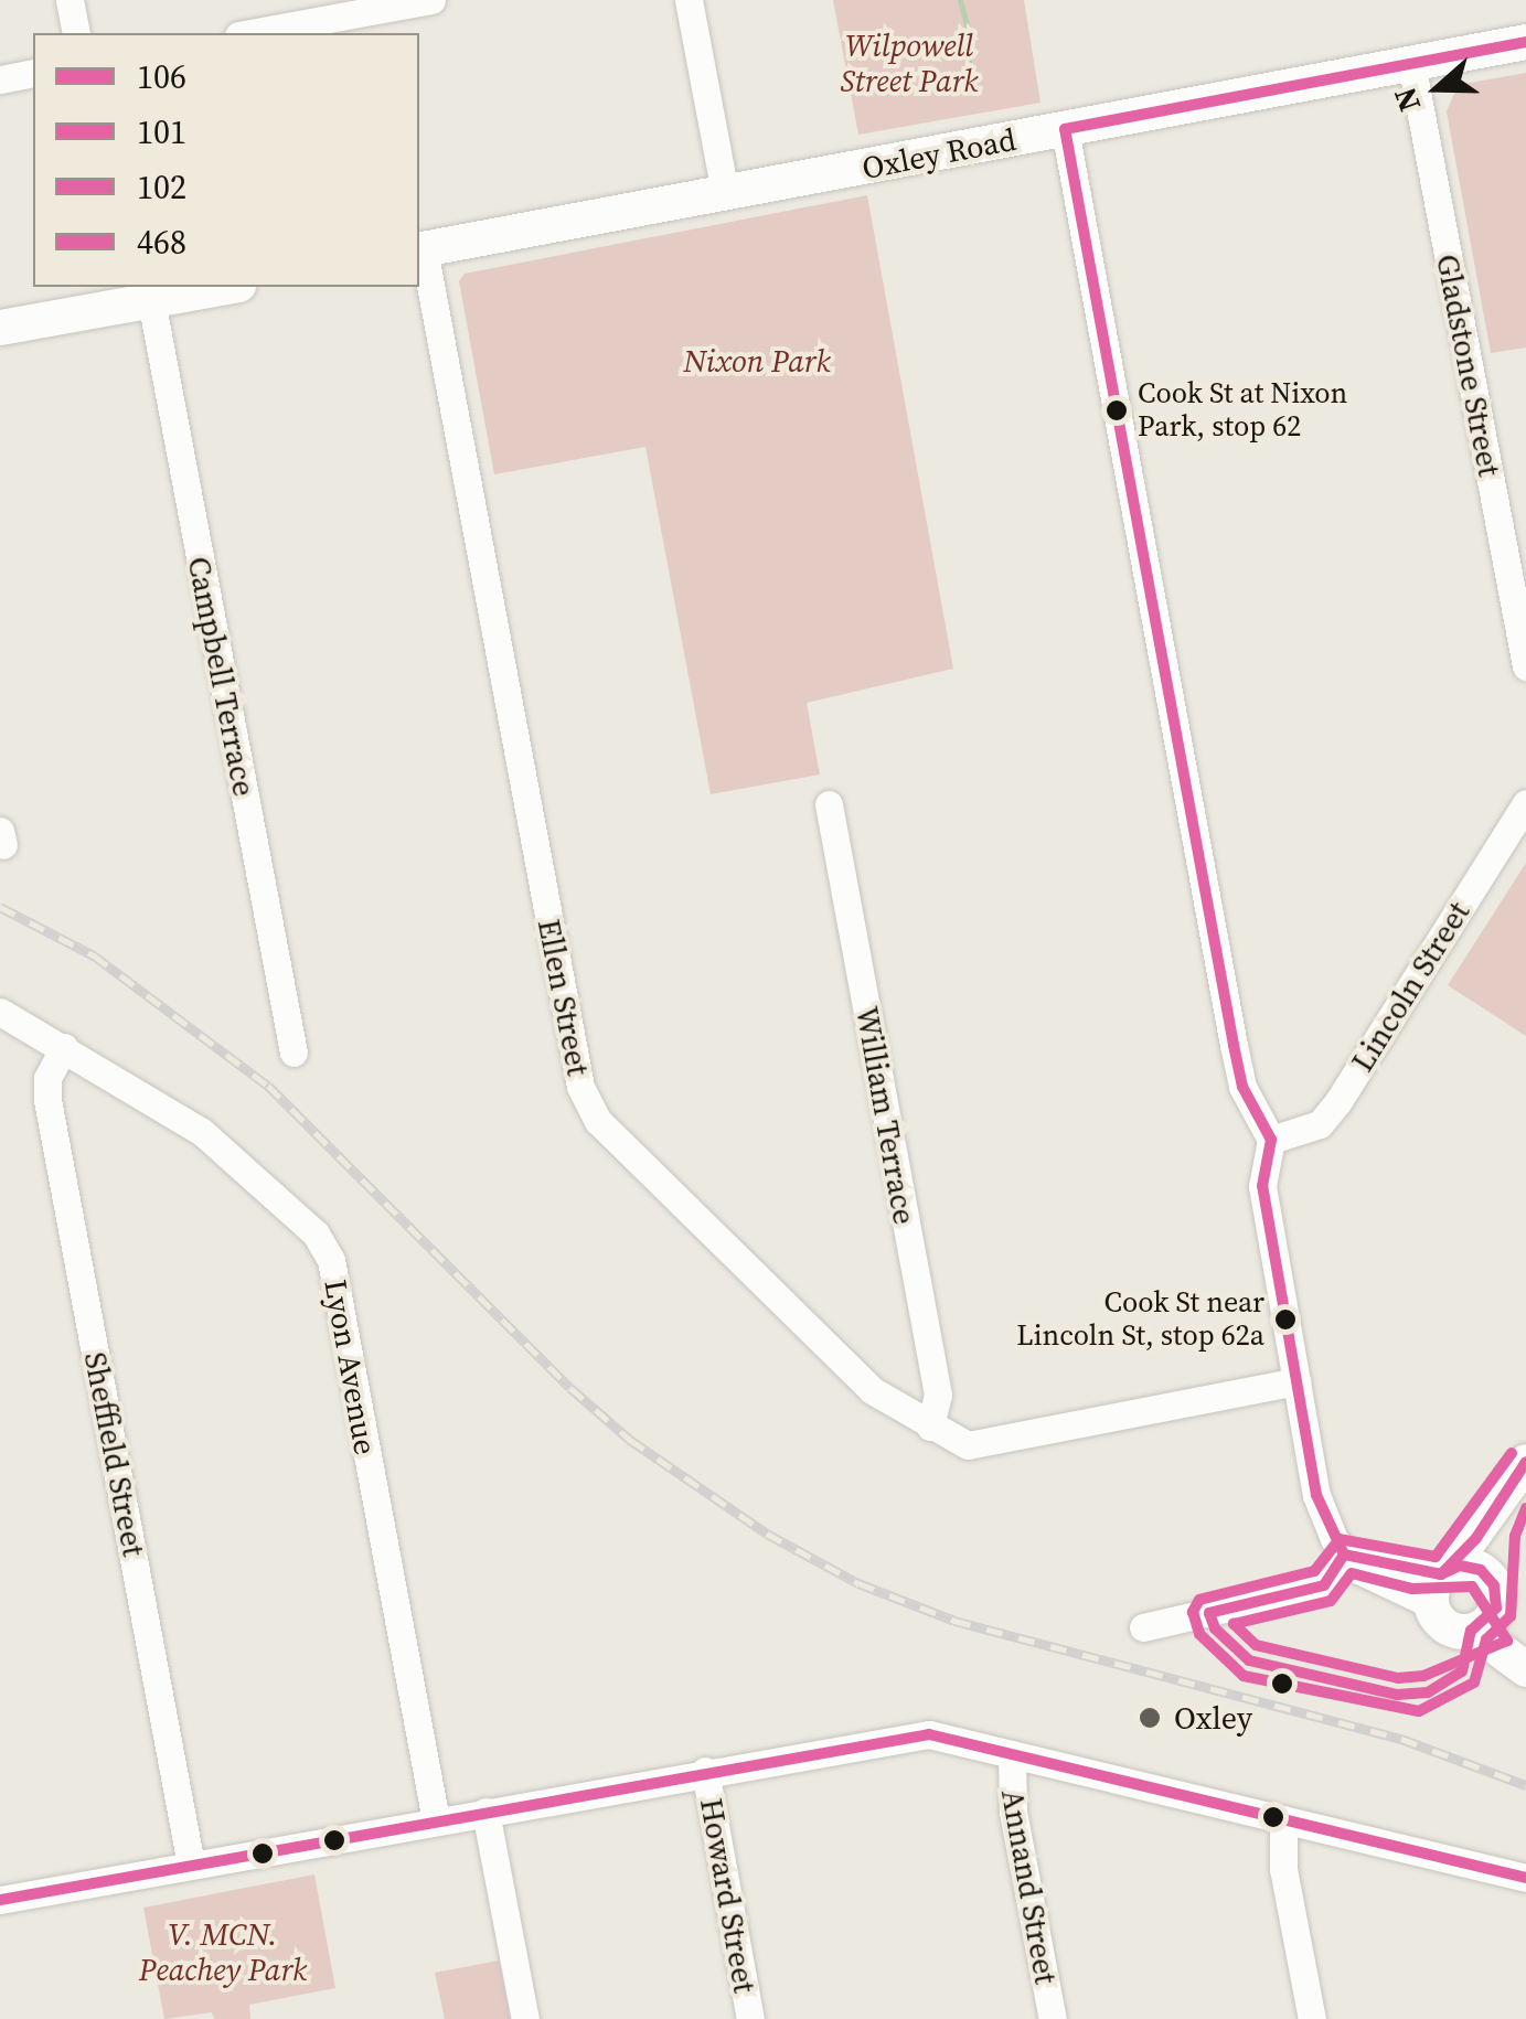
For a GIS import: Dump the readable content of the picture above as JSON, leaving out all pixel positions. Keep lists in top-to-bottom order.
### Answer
{
  "streets": {
    "main road": ["Oxley Road"],
    "street": [
      "Gladstone Street",
      "Campbell Terrace",
      "Lincoln Street",
      "Ellen Street",
      "William Terrace",
      "Lyon Avenue",
      "Sheffield Street",
      "Annand Street",
      "Howard Street"
    ]
  },
  "crossings": [
    ["Oxley Road", "Gladstone Street"],
    ["Oxley Road", "Ellen Street"],
    ["Ellen Street", "William Terrace"],
    ["Lyon Avenue", "Sheffield Street"]
  ],
  "parks": ["Wilpowell Street Park", "Nixon Park", "V. MCN. Peachey Park"],
  "places": ["Cook St at Nixon Park, stop 62", "Cook St near Lincoln St, stop 62a", "Oxley"],
  "lines": [
    "transit line 101",
    "transit line 102",
    "transit line 468",
    "transit line 106"
  ],
  "legend": [
    "106",
    "101",
    "102",
    "468"
  ],
  "north": "left"
}
